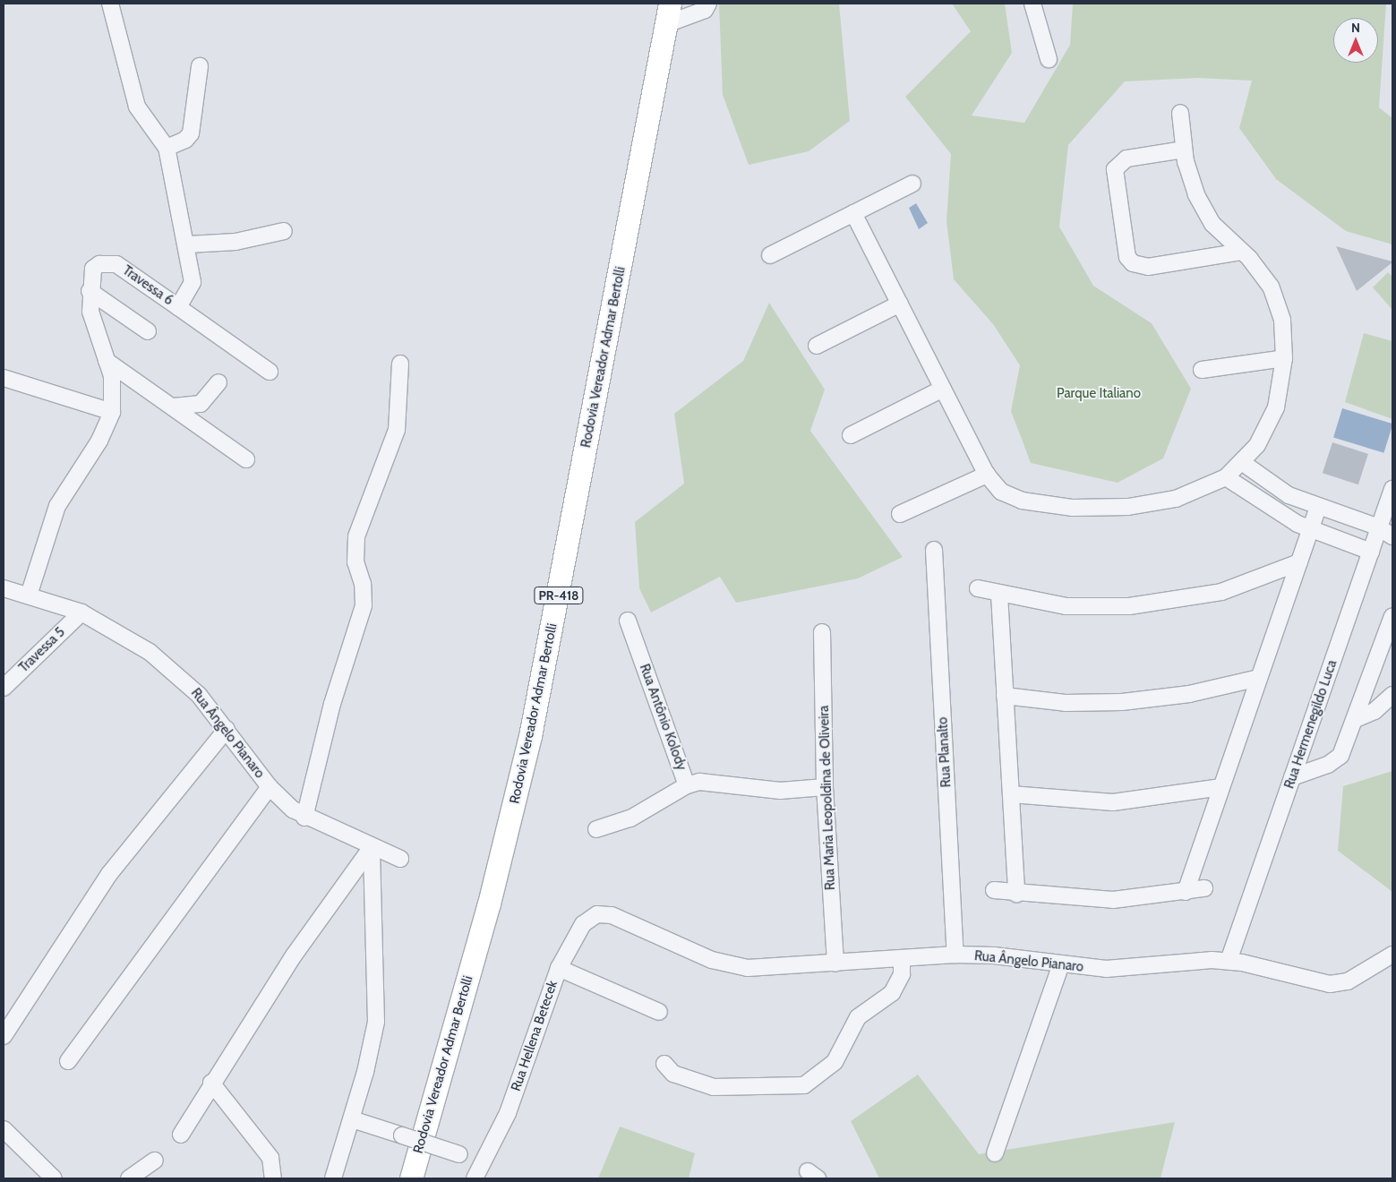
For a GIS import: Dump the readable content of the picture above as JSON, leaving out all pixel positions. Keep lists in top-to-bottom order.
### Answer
{
  "streets": {
    "highway": ["Rodovia Vereador Admar Bertolli", "PR-418"],
    "street": [
      "Travessa 6",
      "Travessa 5",
      "Rua Antônio Kolody",
      "Rua Hermenegildo Luca",
      "Rua Ângelo Pianaro",
      "Rua Planalto",
      "Rua Maria Leopoldina de Oliveira",
      "Rua Hellena Betecek"
    ]
  },
  "crossings": [
    ["Travessa 6", "Rua Ângelo Pianaro"],
    ["Travessa 5", "Rua Ângelo Pianaro"],
    ["Rua Antônio Kolody", "Rua Maria Leopoldina de Oliveira"],
    ["Rua Hermenegildo Luca", "Rua Ângelo Pianaro"],
    ["Rua Ângelo Pianaro", "Rua Planalto"],
    ["Rua Ângelo Pianaro", "Rua Maria Leopoldina de Oliveira"],
    ["Rua Ângelo Pianaro", "Rua Hellena Betecek"]
  ],
  "parks": ["Parque Italiano"],
  "north": "top"
}
